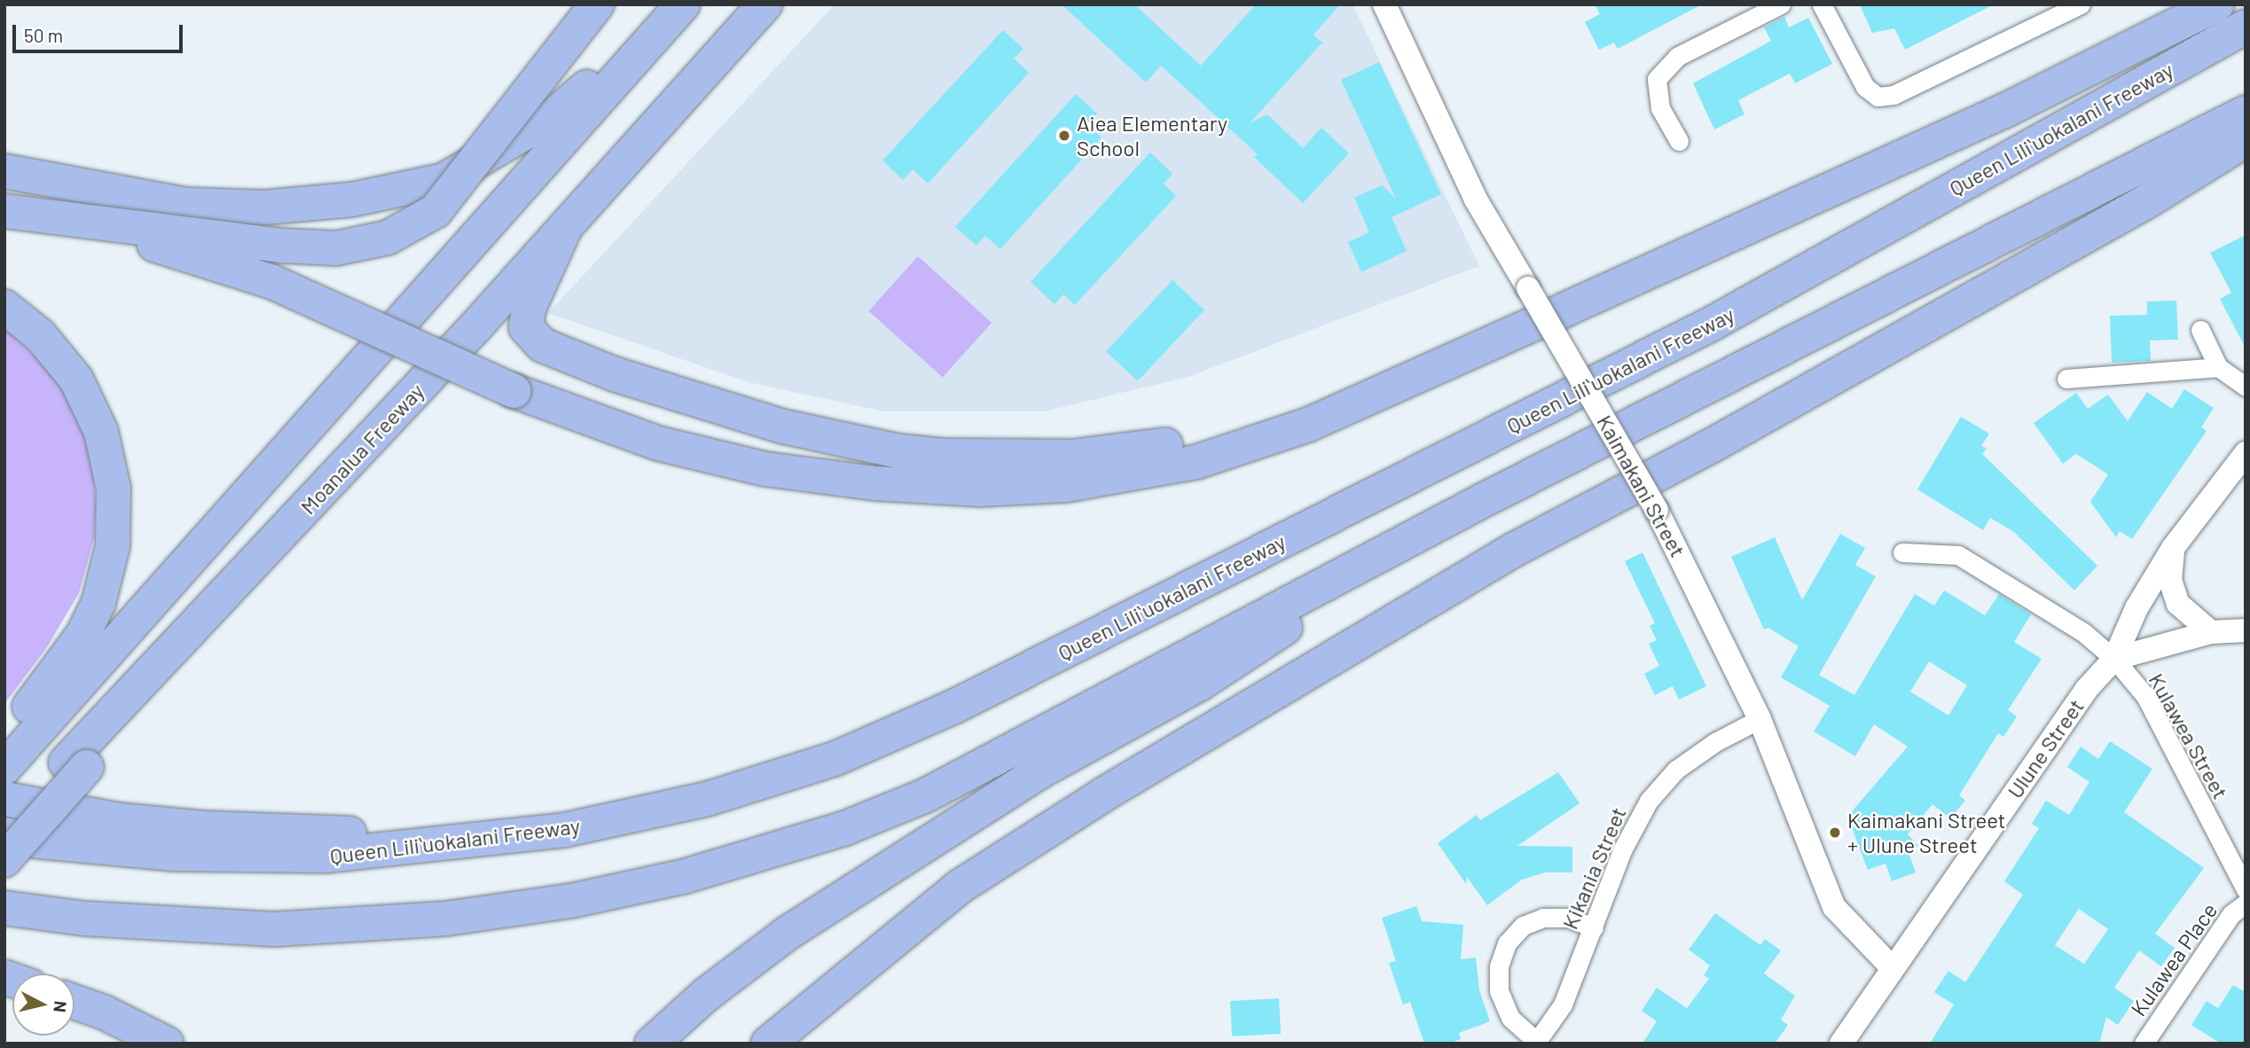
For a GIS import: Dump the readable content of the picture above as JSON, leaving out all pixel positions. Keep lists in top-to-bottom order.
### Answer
{
  "streets": {
    "highway": ["Queen Liliʻuokalani Freeway", "Moanalua Freeway"],
    "street": [
      "Kaimakani Street",
      "Kulawea Street",
      "Ulune Street",
      "Kikania Street",
      "Kulawea Place"
    ]
  },
  "crossings": [
    ["Kaimakani Street", "Ulune Street"],
    ["Kaimakani Street", "Kikania Street"],
    ["Kulawea Street", "Ulune Street"]
  ],
  "places": ["Aiea Elementary School", "Kaimakani Street + Ulune Street"],
  "scale_bar": "50 m",
  "north": "right"
}
